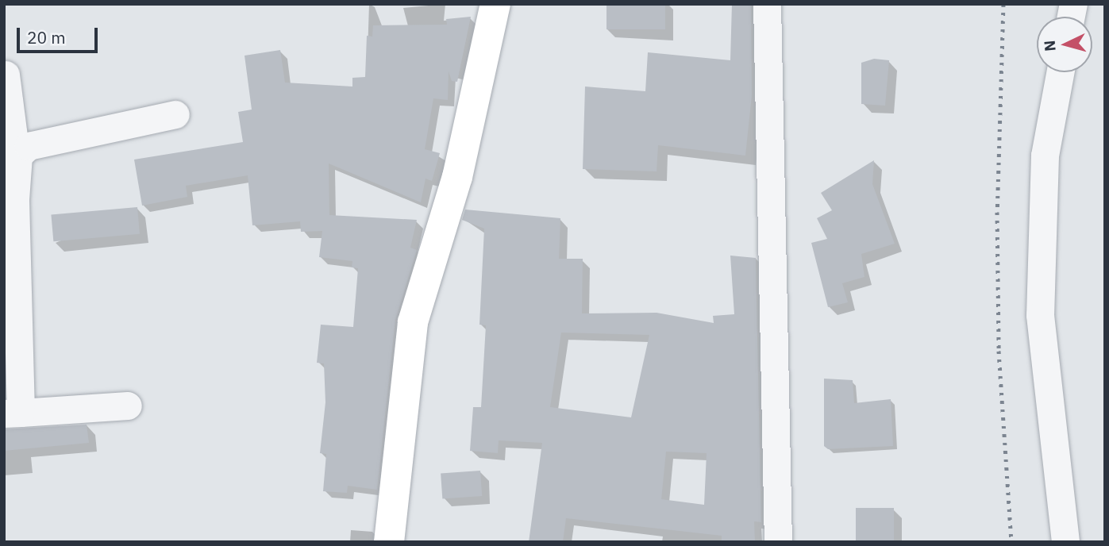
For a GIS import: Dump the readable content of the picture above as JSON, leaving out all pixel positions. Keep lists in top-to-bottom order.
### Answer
{
  "scale_bar": "20 m",
  "north": "left"
}
